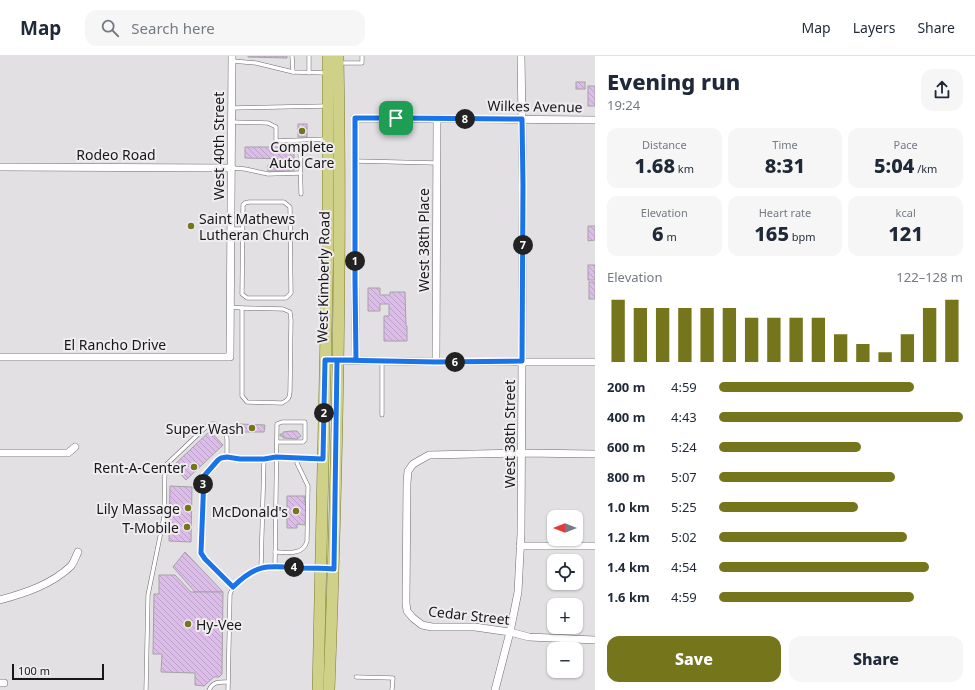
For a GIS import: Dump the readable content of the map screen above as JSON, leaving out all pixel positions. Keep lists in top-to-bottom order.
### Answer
{
  "streets": {
    "main road": ["West Kimberly Road"],
    "street": [
      "Wilkes Avenue",
      "West 40th Street",
      "Rodeo Road",
      "West 38th Place",
      "El Rancho Drive",
      "West 38th Street",
      "Cedar Street"
    ]
  },
  "crossings": [
    ["Wilkes Avenue", "West 38th Place"],
    ["Wilkes Avenue", "West 38th Street"],
    ["West 40th Street", "Rodeo Road"],
    ["West 40th Street", "El Rancho Drive"],
    ["West 38th Street", "Cedar Street"]
  ],
  "places": [
    "Complete Auto Care",
    "Saint Mathews Lutheran Church",
    "Super Wash",
    "Rent-A-Center",
    "Lily Massage",
    "McDonald's",
    "T-Mobile",
    "Hy-Vee"
  ],
  "scale_bar": "100 m",
  "north": "left",
  "page": {
    "header": "Map",
    "search": "Search here",
    "nav": ["Map", "Layers", "Share"],
    "heading": ["Evening run", "19:24"],
    "pins": [
      "8",
      "7",
      "1",
      "6",
      "2",
      "3",
      "4"
    ],
    "stats": [
      ["Distance", "1.68 km"],
      ["Time", "8:31"],
      ["Pace", "5:04 /km"],
      ["Elevation", "6 m"],
      ["Heart rate", "165 bpm"],
      ["kcal", "121"]
    ],
    "chart": ["Elevation", "122–128 m"],
    "list": [
      {
        "name": "200 m",
        "note": "4:59"
      },
      {
        "name": "400 m",
        "note": "4:43"
      },
      {
        "name": "600 m",
        "note": "5:24"
      },
      {
        "name": "800 m",
        "note": "5:07"
      },
      {
        "name": "1.0 km",
        "note": "5:25"
      },
      {
        "name": "1.2 km",
        "note": "5:02"
      },
      {
        "name": "1.4 km",
        "note": "4:54"
      },
      {
        "name": "1.6 km",
        "note": "4:59"
      }
    ],
    "map_buttons": ["+", "−"],
    "buttons": ["Save", "Share"],
    "scale": "100 m"
  }
}
